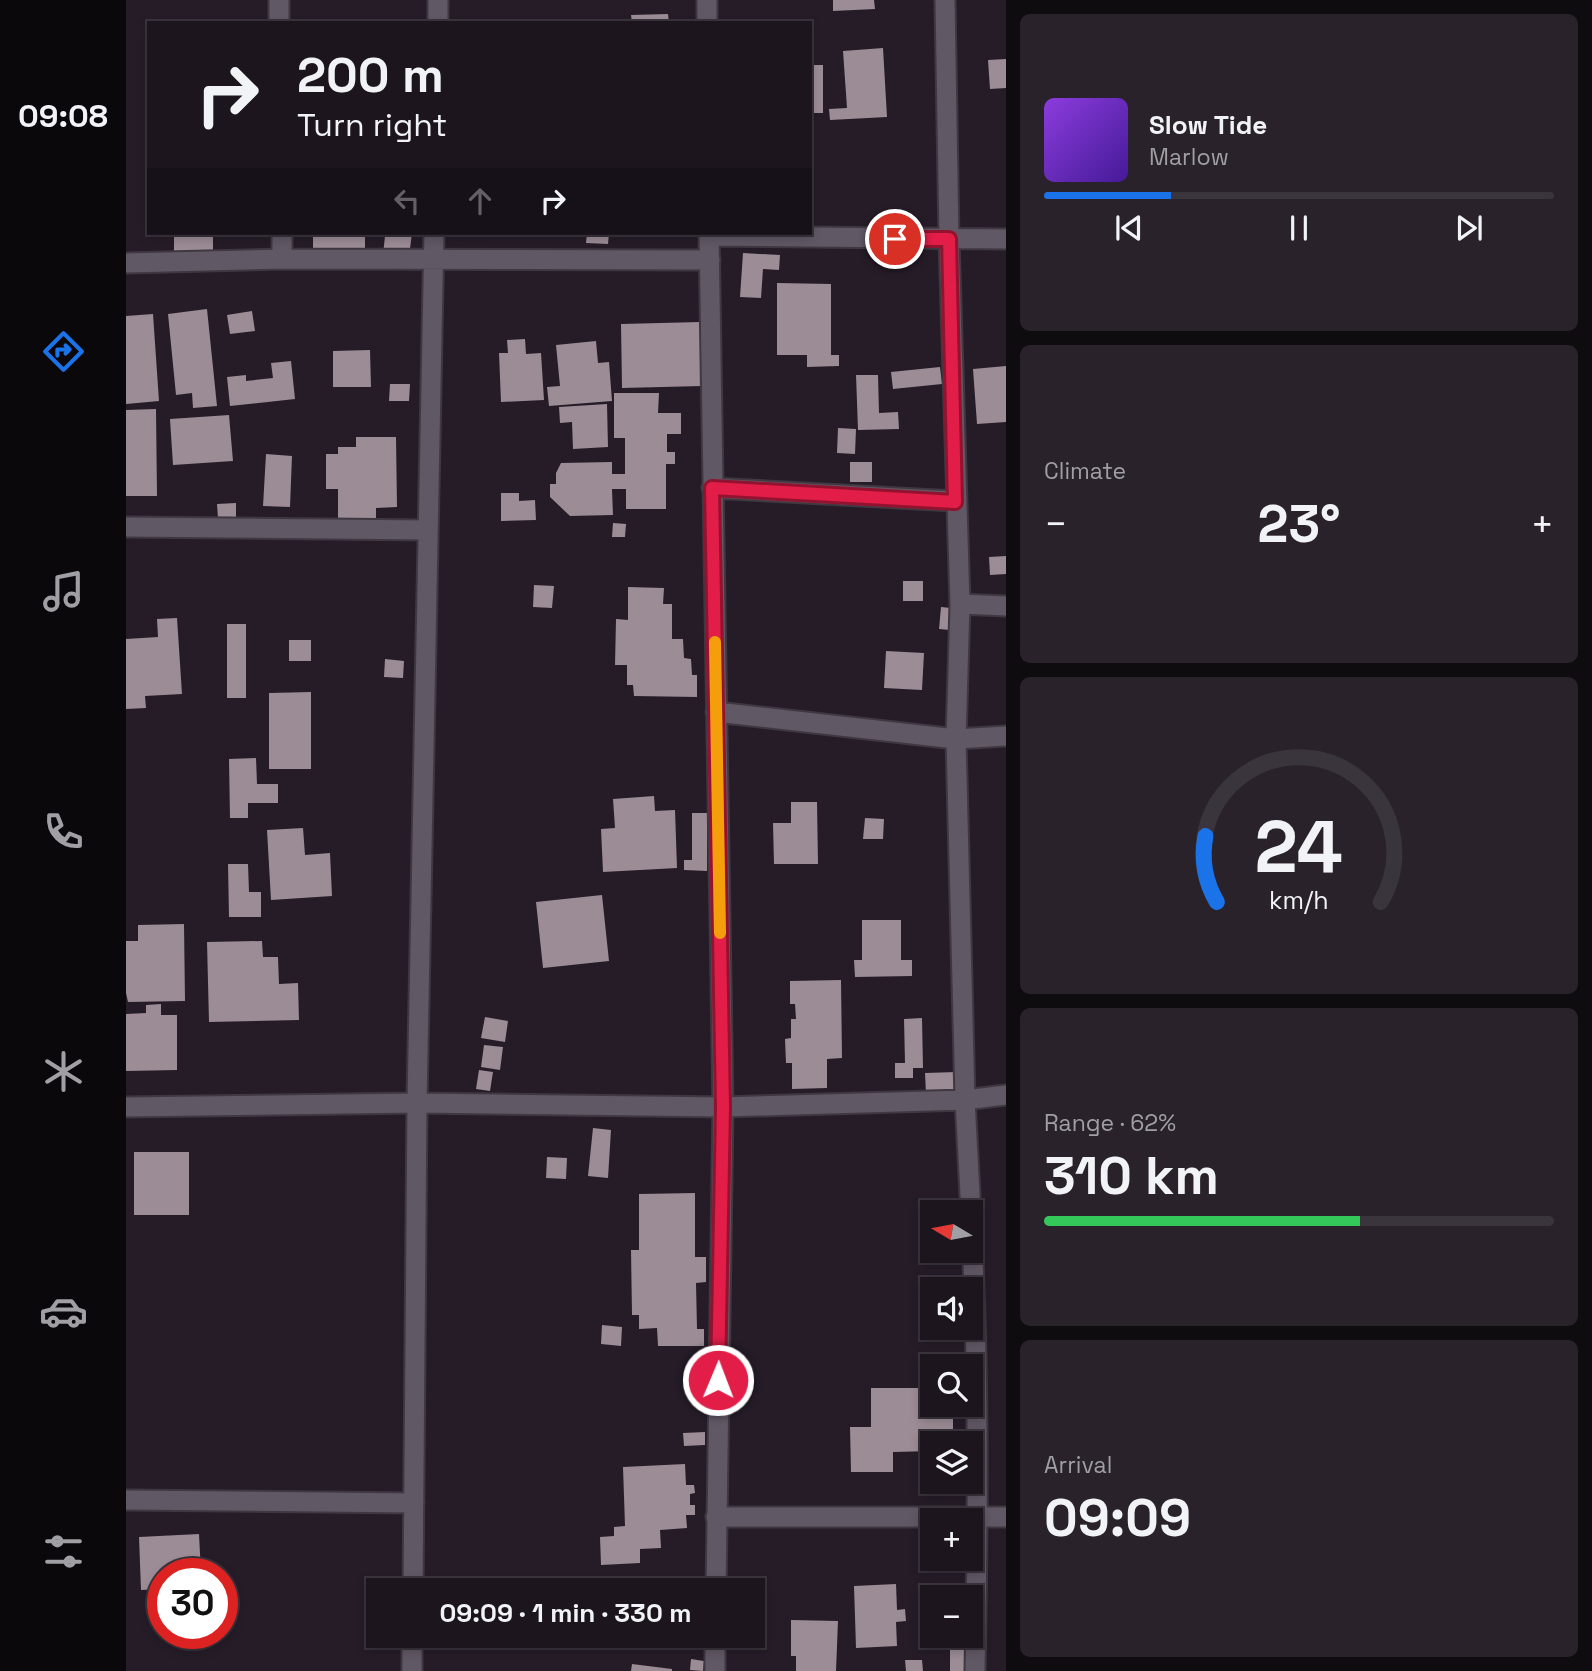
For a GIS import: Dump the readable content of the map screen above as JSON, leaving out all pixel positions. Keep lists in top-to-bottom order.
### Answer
{
  "north": "left",
  "page": {
    "tabs": "09:08",
    "turn": ["200 m", "Turn right"],
    "song": ["Slow Tide", "Marlow"],
    "tile": [
      "Climate",
      ["Range · 62%", "310 km"],
      ["Arrival", "09:09"]
    ],
    "heat": ["−", "23°", "+"],
    "map_buttons": ["+", "−"],
    "limit": "30",
    "trip": "09:09 · 1 min · 330 m",
    "gauge": ["24", "km/h"]
  }
}
